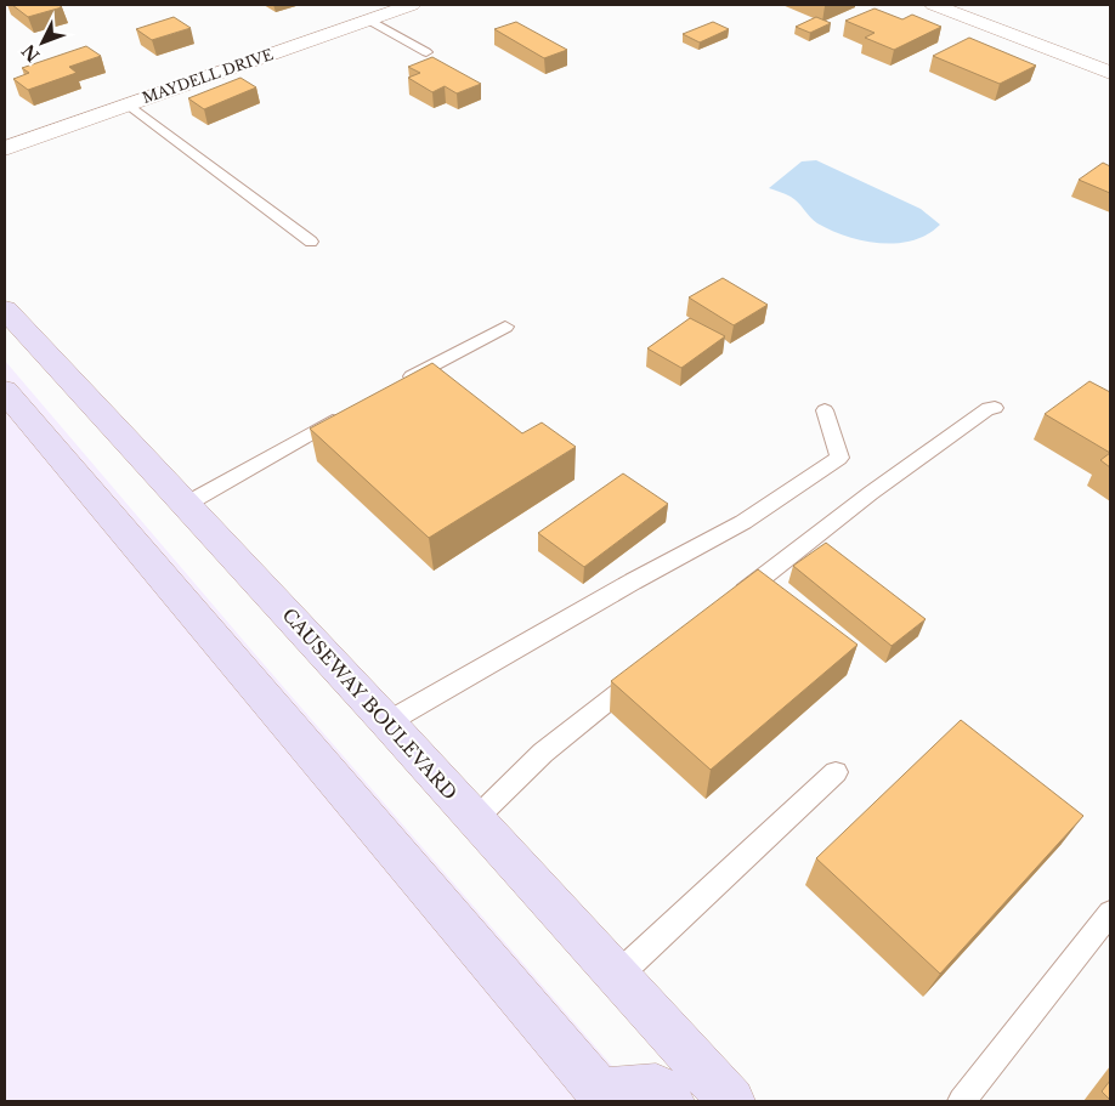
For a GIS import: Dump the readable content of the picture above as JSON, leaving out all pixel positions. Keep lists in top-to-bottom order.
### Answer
{
  "streets": {
    "main road": ["CAUSEWAY BOULEVARD"],
    "street": ["MAYDELL DRIVE"]
  },
  "north": "bottom left"
}
